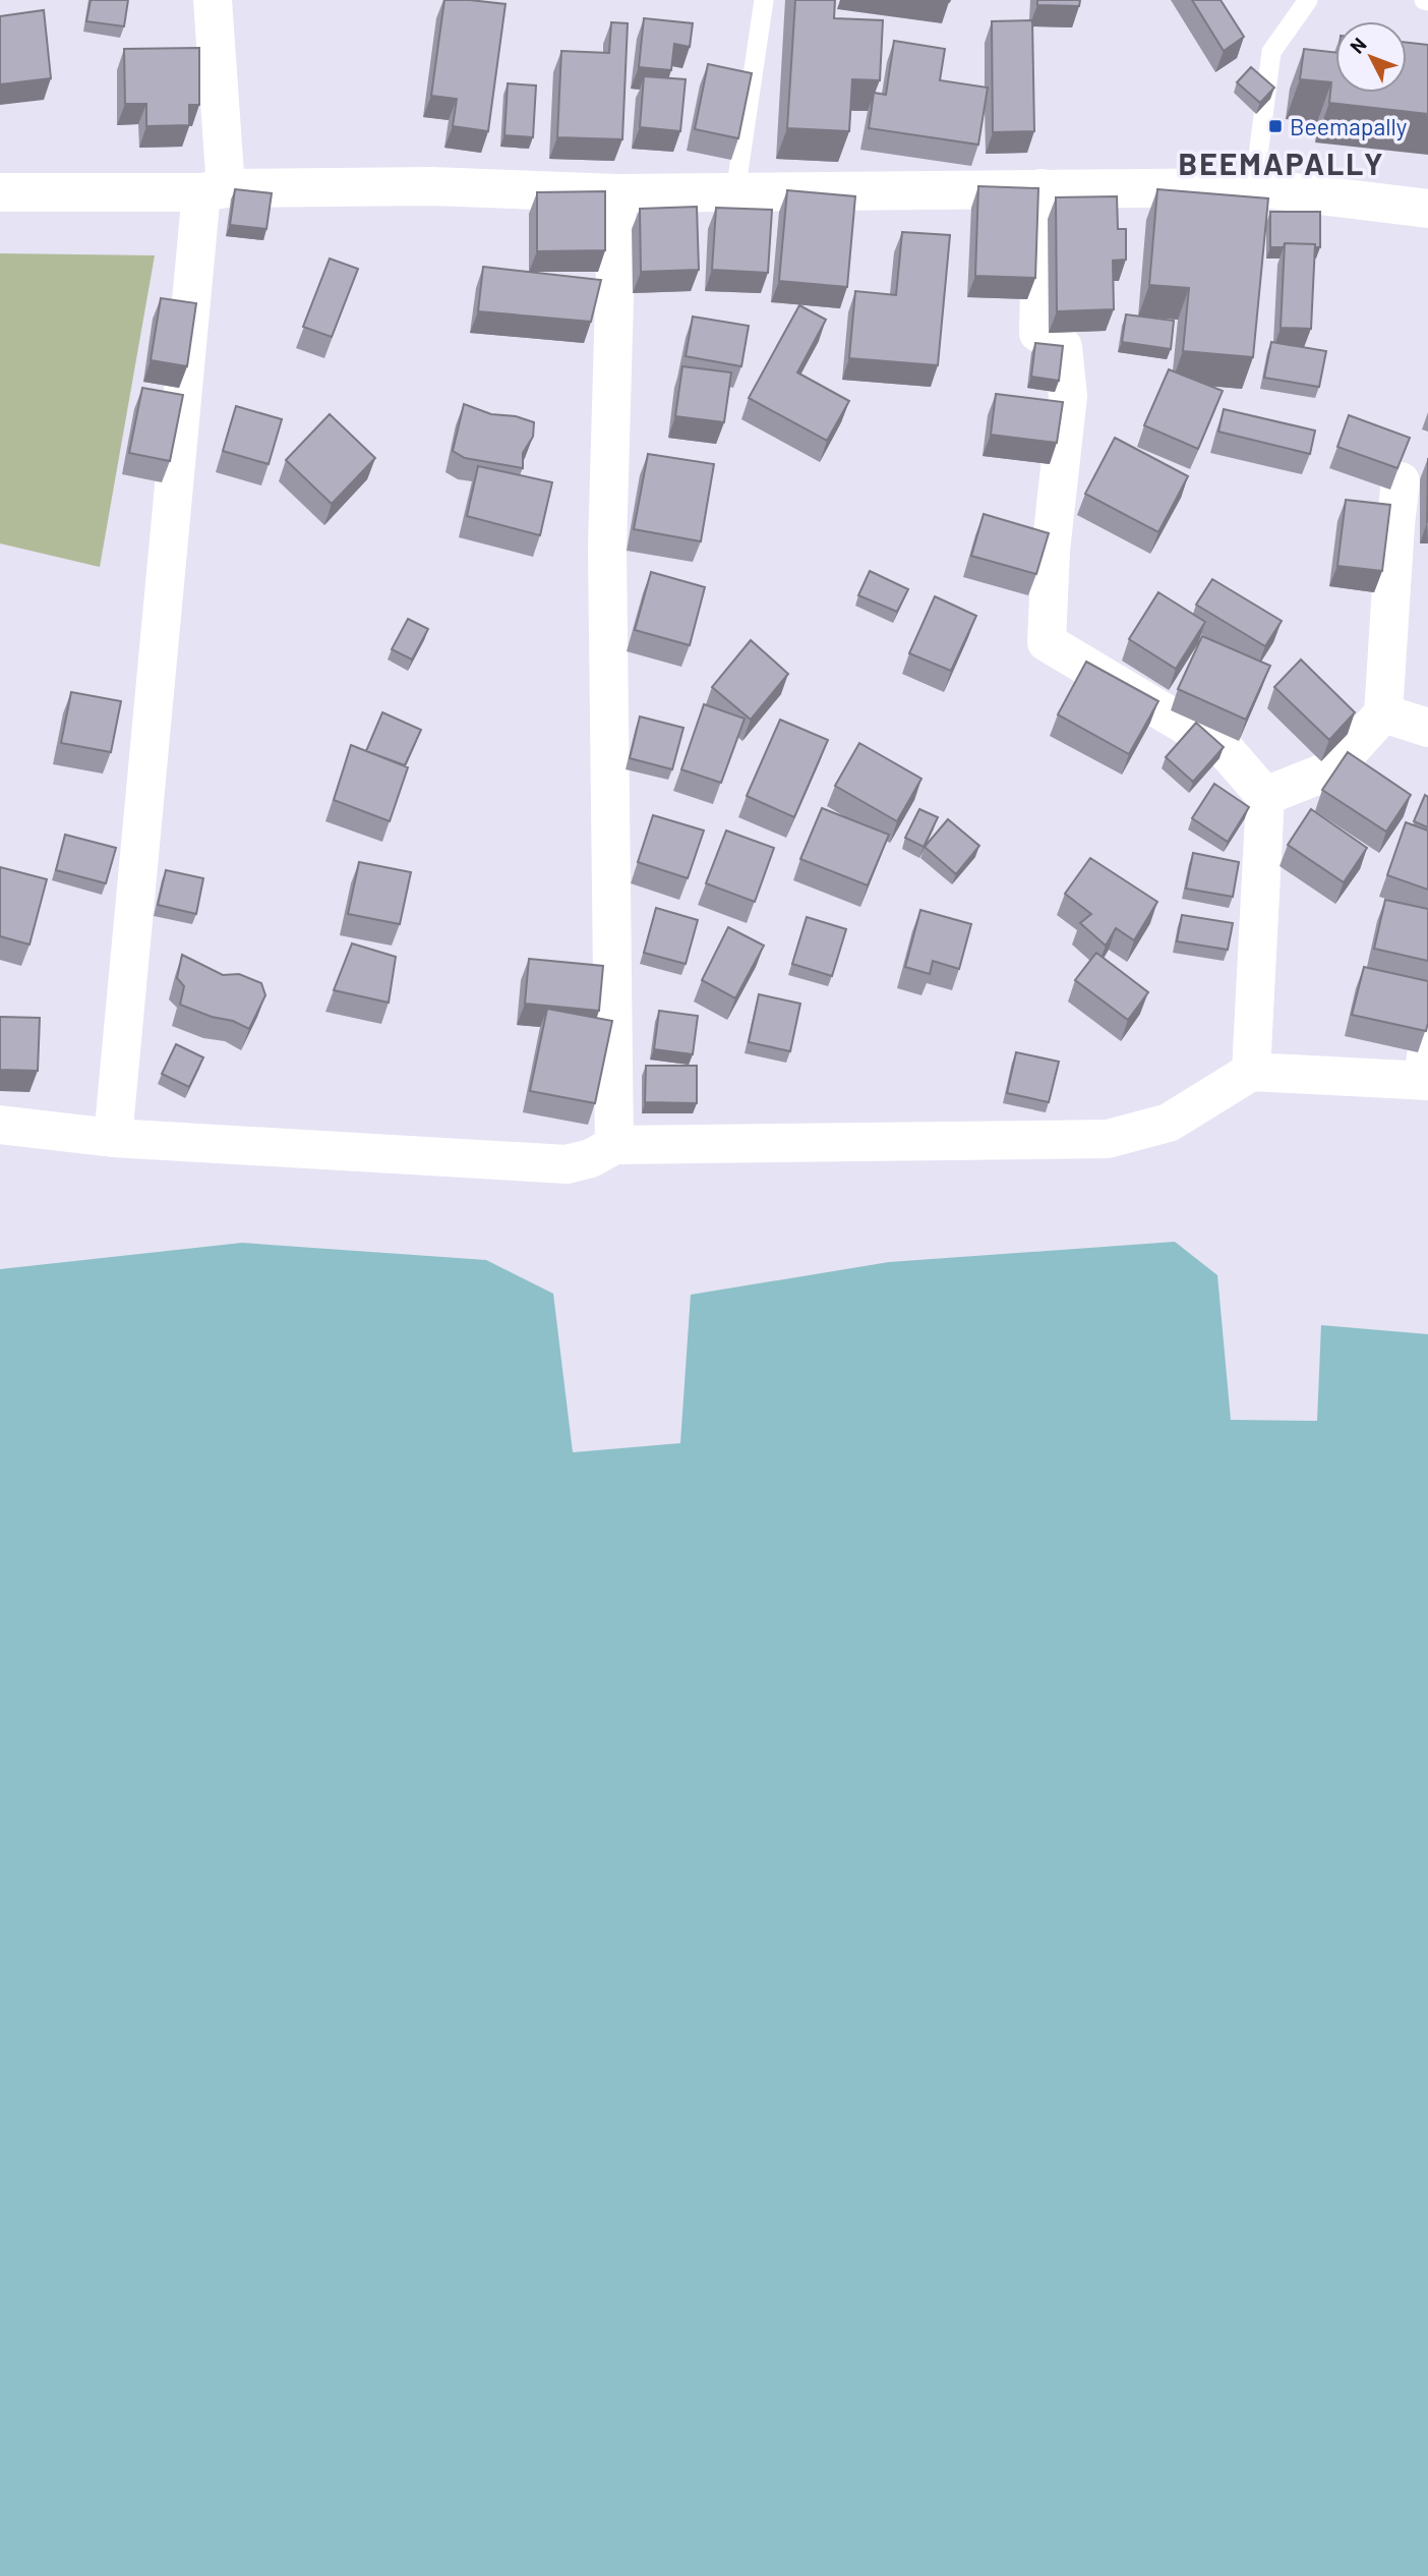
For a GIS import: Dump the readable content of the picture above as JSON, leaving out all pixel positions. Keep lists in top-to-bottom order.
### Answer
{
  "districts": ["BEEMAPALLY"],
  "places": {
    "transit": ["Beemapally"]
  },
  "north": "top left"
}
